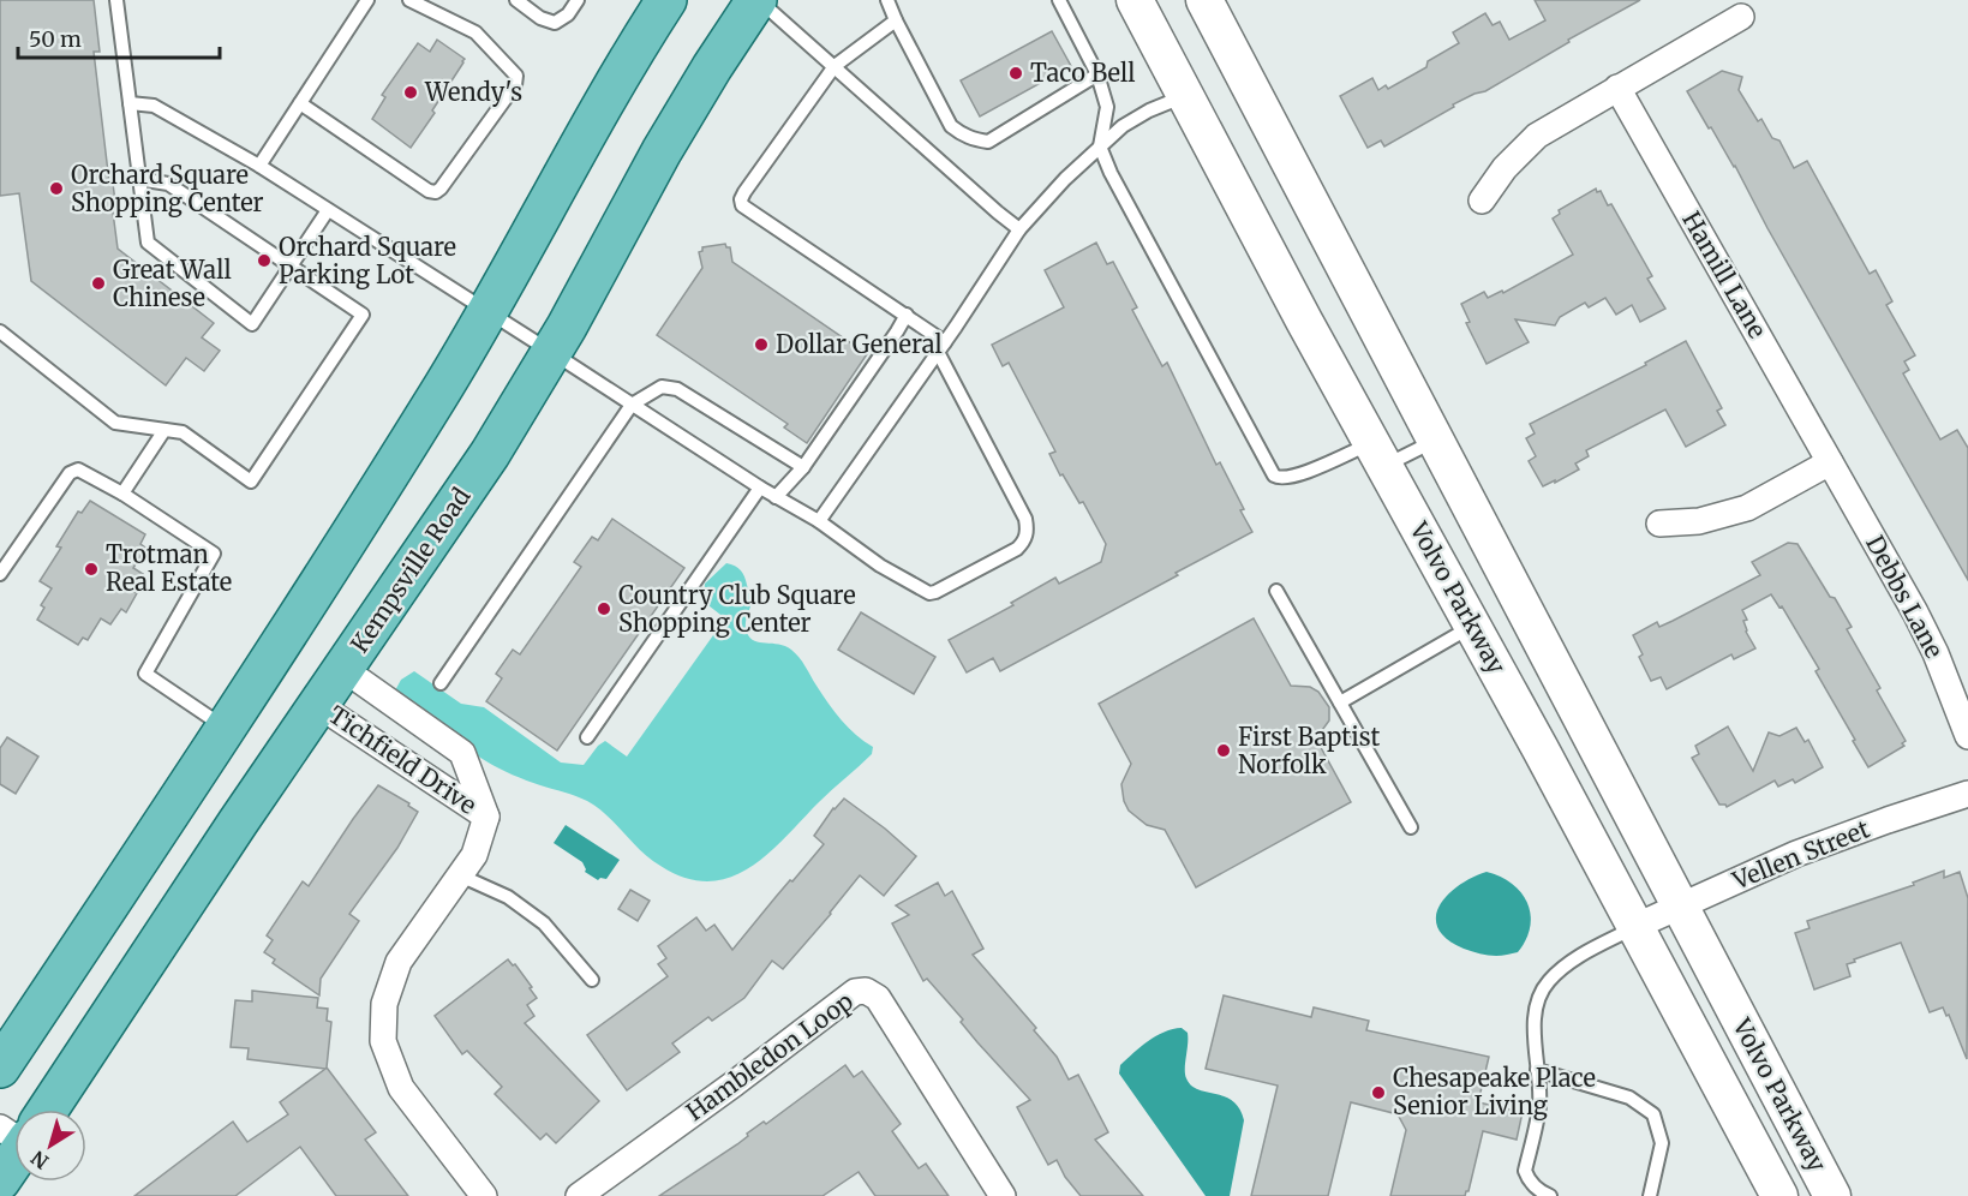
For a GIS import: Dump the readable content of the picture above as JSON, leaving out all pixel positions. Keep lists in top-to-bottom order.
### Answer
{
  "streets": {
    "main road": ["Kempsville Road", "Volvo Parkway"],
    "street": [
      "Hamill Lane",
      "Debbs Lane",
      "Tichfield Drive",
      "Vellen Street",
      "Hambledon Loop"
    ]
  },
  "crossings": [
    ["Hamill Lane", "Debbs Lane"],
    ["Kempsville Road", "Tichfield Drive"],
    ["Volvo Parkway", "Vellen Street"]
  ],
  "places": [
    "Taco Bell",
    "Wendy's",
    "Orchard Square Shopping Center",
    "Orchard Square Parking Lot",
    "Great Wall Chinese",
    "Dollar General",
    "Trotman Real Estate",
    "Country Club Square Shopping Center",
    "First Baptist Norfolk",
    "Chesapeake Place Senior Living"
  ],
  "scale_bar": "50 m",
  "north": "bottom left"
}
